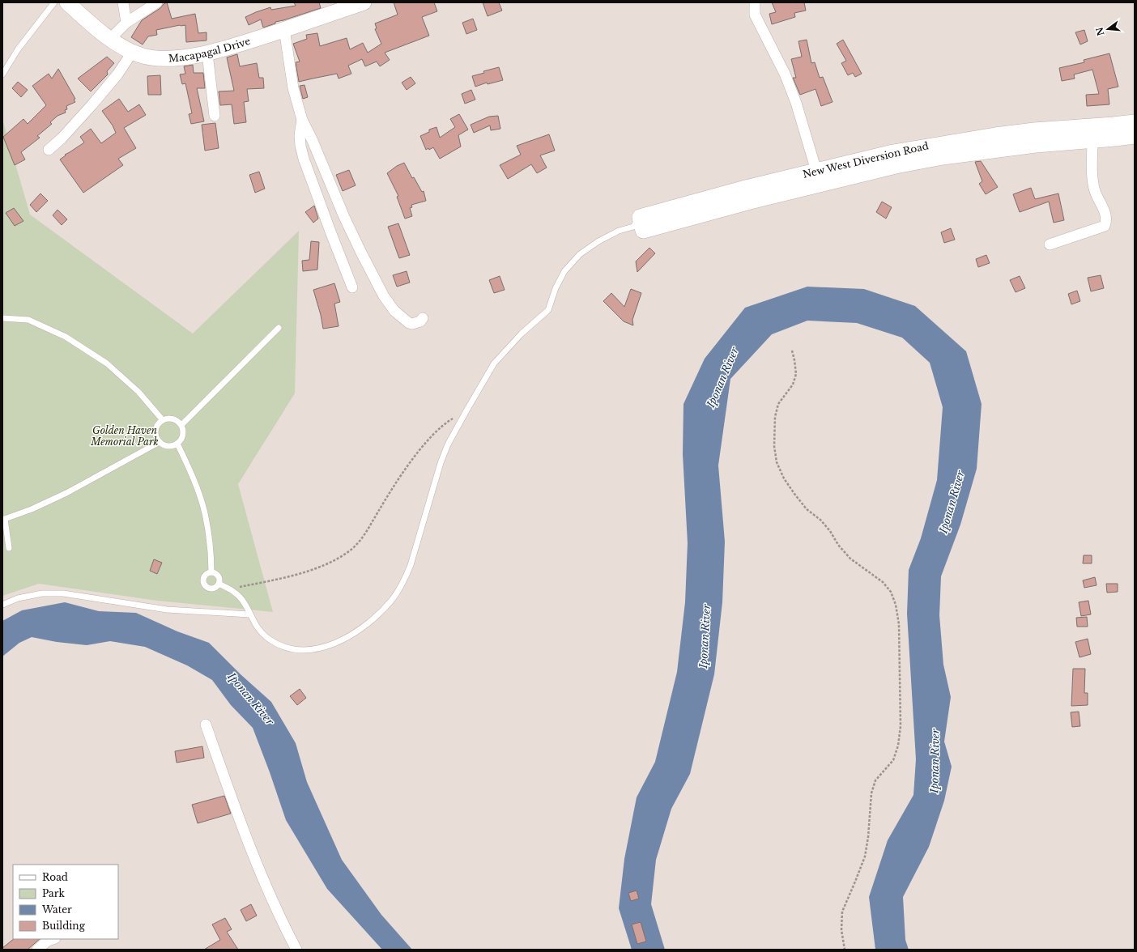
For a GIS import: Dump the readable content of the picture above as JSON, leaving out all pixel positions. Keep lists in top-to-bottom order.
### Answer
{
  "streets": {
    "street": ["Macapagal Drive", "New West Diversion Road"]
  },
  "water": ["Iponan River"],
  "parks": ["Golden Haven Memorial Park"],
  "legend": [
    "Road",
    "Park",
    "Water",
    "Building"
  ],
  "north": "left"
}
